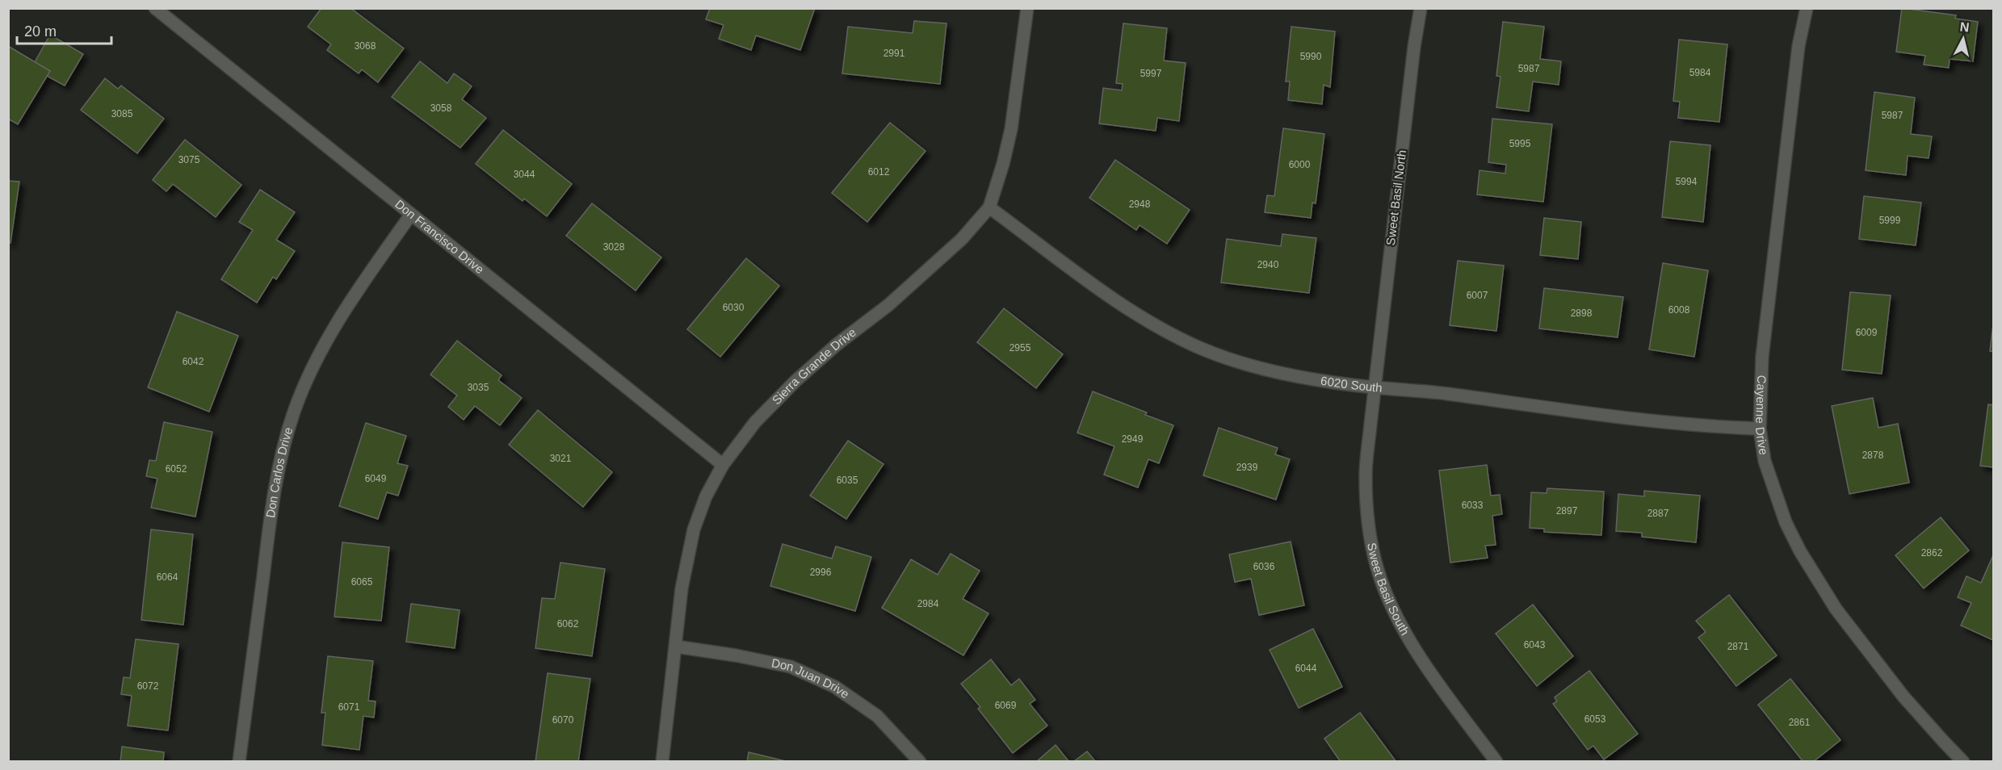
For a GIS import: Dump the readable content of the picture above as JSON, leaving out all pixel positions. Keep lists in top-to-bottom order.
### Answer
{
  "streets": {
    "street": [
      "Sweet Basil North",
      "Don Francisco Drive",
      "Sierra Grande Drive",
      "6020 South",
      "Cayenne Drive",
      "Don Carlos Drive",
      "Sweet Basil South",
      "Don Juan Drive"
    ]
  },
  "crossings": [
    ["Sweet Basil North", "6020 South"],
    ["Sweet Basil North", "Sweet Basil South"],
    ["Don Francisco Drive", "Sierra Grande Drive"],
    ["Don Francisco Drive", "Don Carlos Drive"],
    ["Sierra Grande Drive", "6020 South"],
    ["Sierra Grande Drive", "Don Juan Drive"],
    ["6020 South", "Cayenne Drive"],
    ["6020 South", "Sweet Basil South"]
  ],
  "house_numbers": [
    "3068",
    "2991",
    "5990",
    "5987",
    "5984",
    "5997",
    "3058",
    "3085",
    "5987",
    "5995",
    "3075",
    "6000",
    "6012",
    "3044",
    "5994",
    "2948",
    "5999",
    "3028",
    "2940",
    "6007",
    "6030",
    "6008",
    "2898",
    "6009",
    "2955",
    "6042",
    "3035",
    "2949",
    "2878",
    "3021",
    "2939",
    "6052",
    "6049",
    "6035",
    "6033",
    "2897",
    "2887",
    "2862",
    "6036",
    "2996",
    "6064",
    "6065",
    "2984",
    "6062",
    "6043",
    "2871",
    "6044",
    "6072",
    "6069",
    "6071",
    "6053",
    "6070",
    "2861"
  ],
  "scale_bar": "20 m",
  "north": "top"
}
